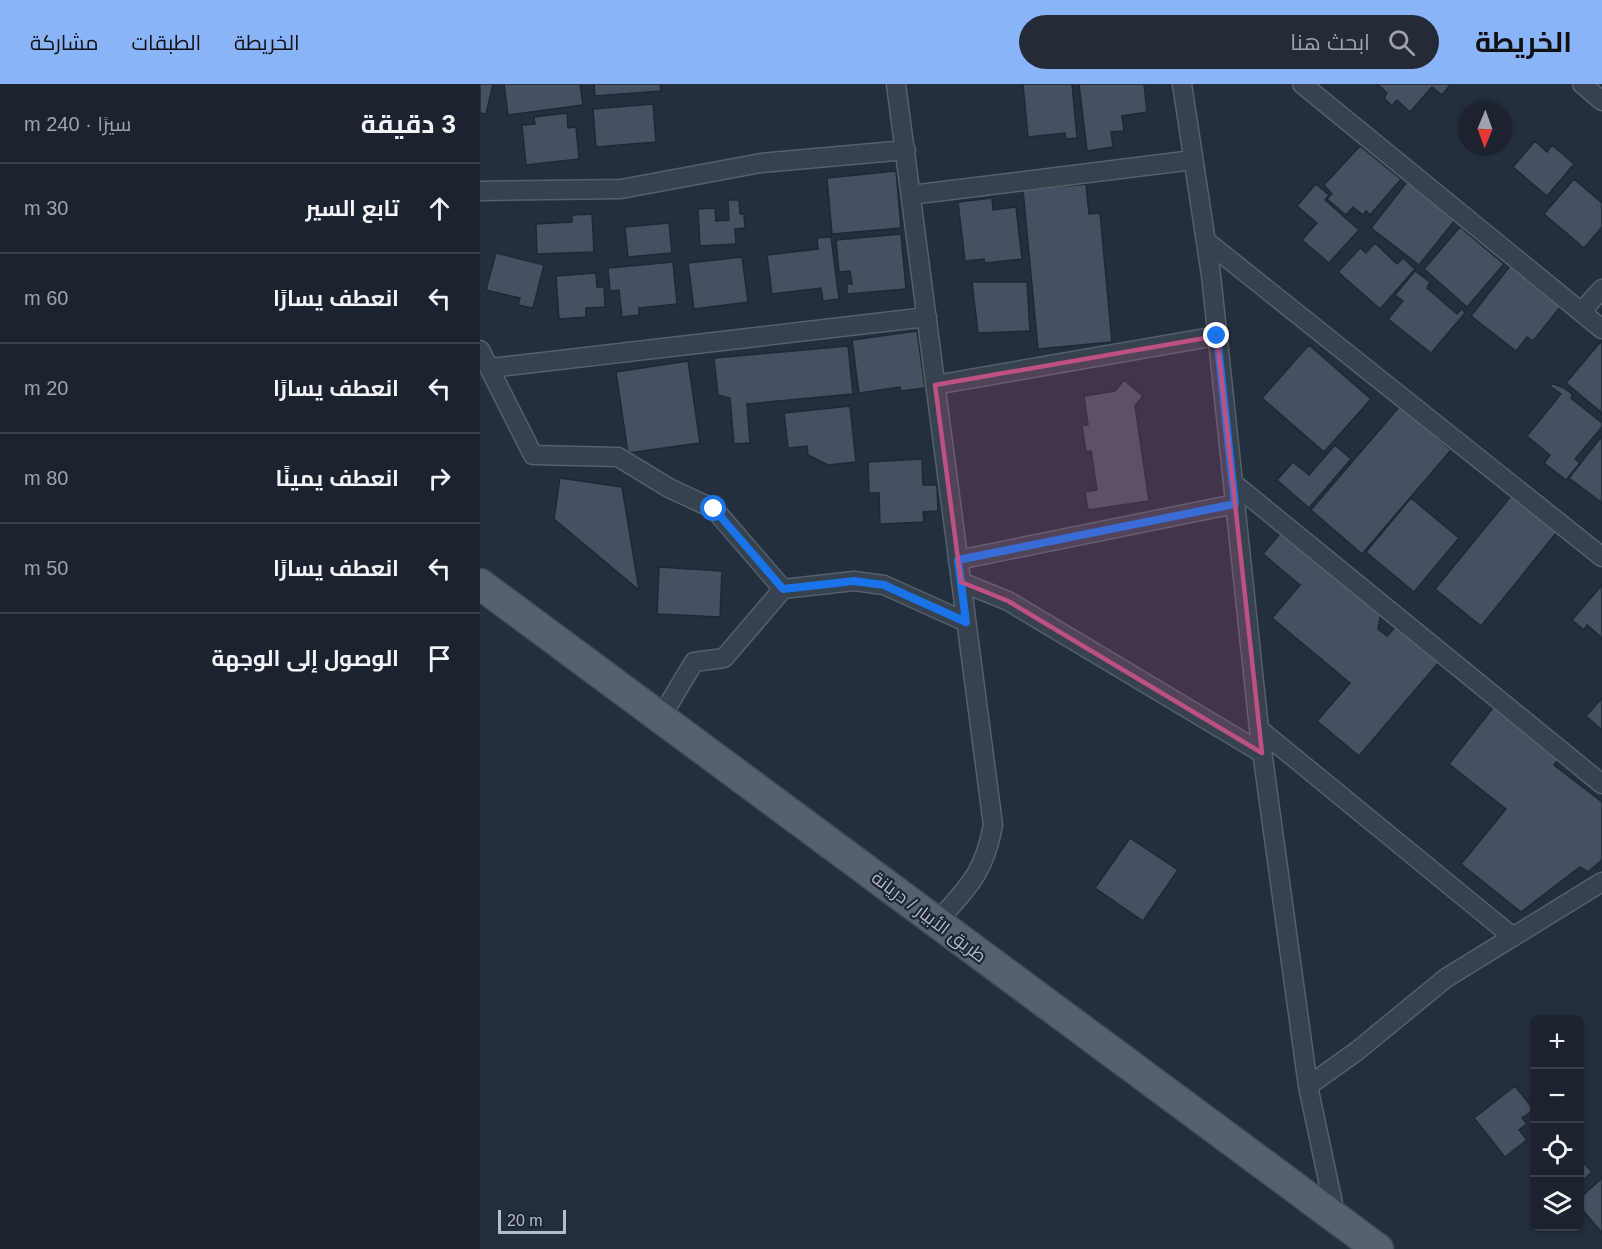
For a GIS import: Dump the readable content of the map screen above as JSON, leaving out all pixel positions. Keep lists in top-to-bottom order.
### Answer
{
  "streets": {
    "main road": ["طريق الأبيار / دريانة"]
  },
  "scale_bar": "20 m",
  "north": "bottom",
  "page": {
    "header": "الخريطة",
    "search": "ابحث هنا",
    "nav": ["الخريطة", "الطبقات", "مشاركة"],
    "heading": ["3 دقيقة", "سيرًا · 240 m"],
    "list": [
      ["تابع السير", "30 m"],
      ["انعطف يسارًا", "60 m"],
      ["انعطف يسارًا", "20 m"],
      ["انعطف يمينًا", "80 m"],
      ["انعطف يسارًا", "50 m"],
      "الوصول إلى الوجهة"
    ],
    "map_buttons": ["+", "−"],
    "scale": "20 m"
  }
}
